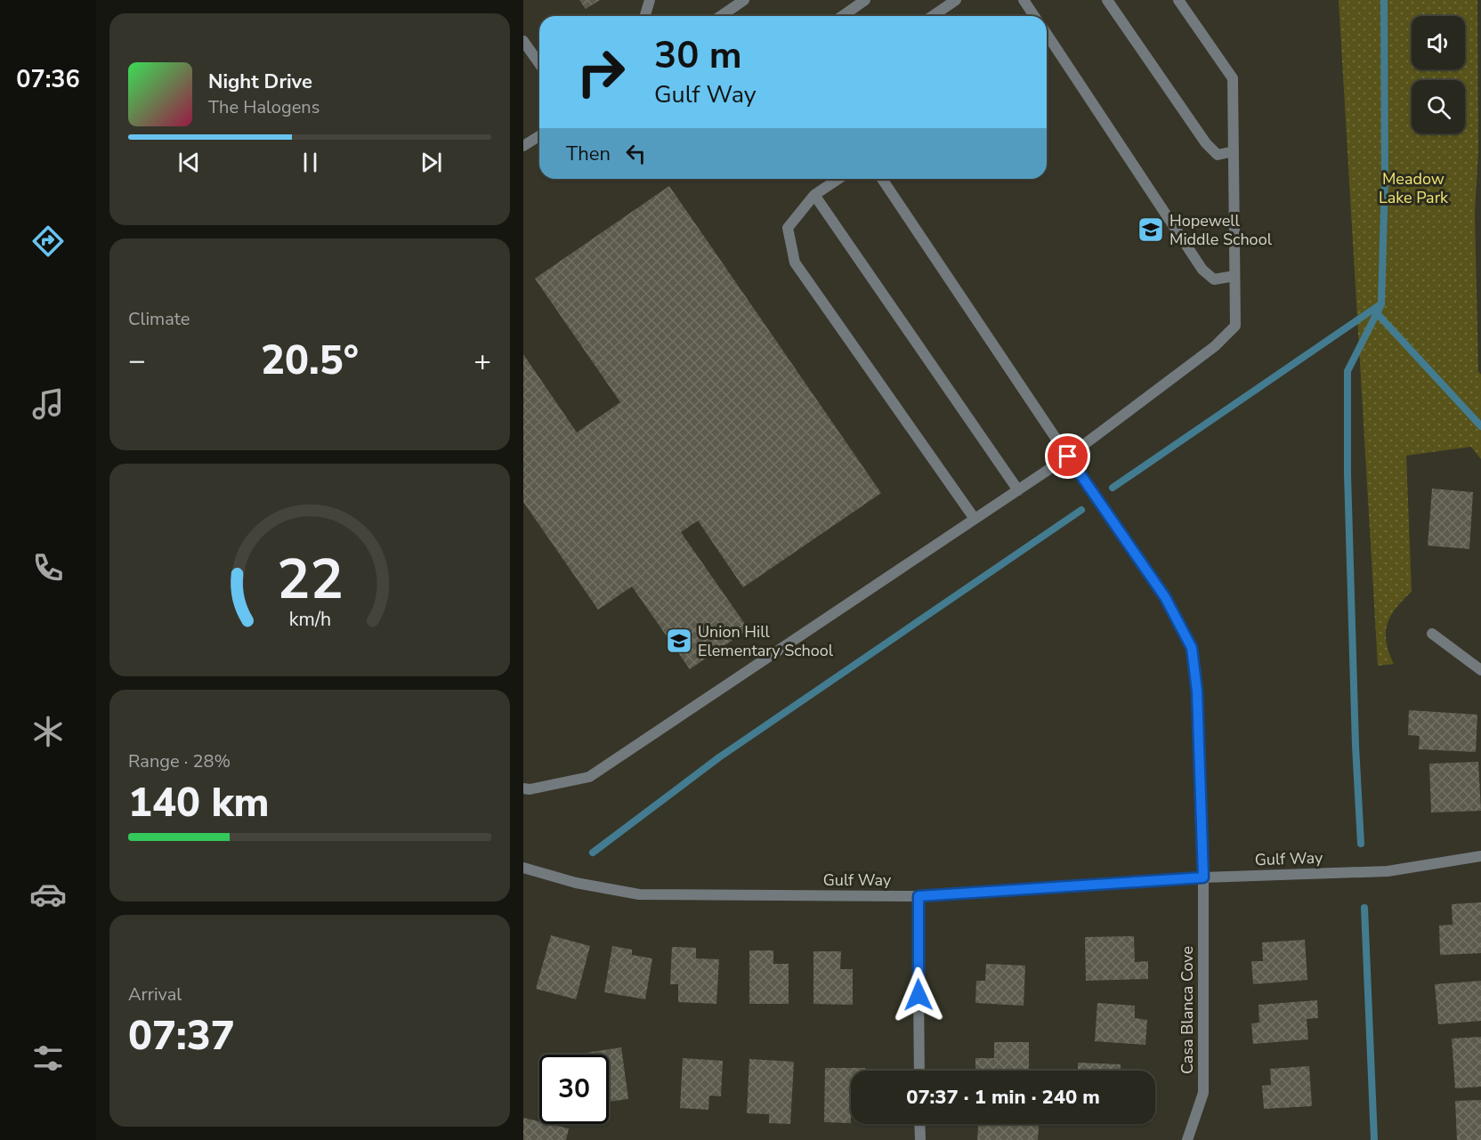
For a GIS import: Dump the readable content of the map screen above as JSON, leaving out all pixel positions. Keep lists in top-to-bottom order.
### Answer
{
  "streets": {
    "street": ["Gulf Way", "Casa Blanca Cove"]
  },
  "crossings": [
    ["Gulf Way", "Casa Blanca Cove"]
  ],
  "parks": ["Meadow Lake Park"],
  "places": {
    "school or university": ["Hopewell Middle School", "Union Hill Elementary School"]
  },
  "page": {
    "tabs": "07:36",
    "turn": ["30 m", "Gulf Way"],
    "song": ["Night Drive", "The Halogens"],
    "then": "Then",
    "tile": [
      "Climate",
      ["Range · 28%", "140 km"],
      ["Arrival", "07:37"]
    ],
    "heat": ["−", "20.5°", "+"],
    "limit": "30",
    "trip": "07:37 · 1 min · 240 m",
    "gauge": ["22", "km/h"]
  }
}
